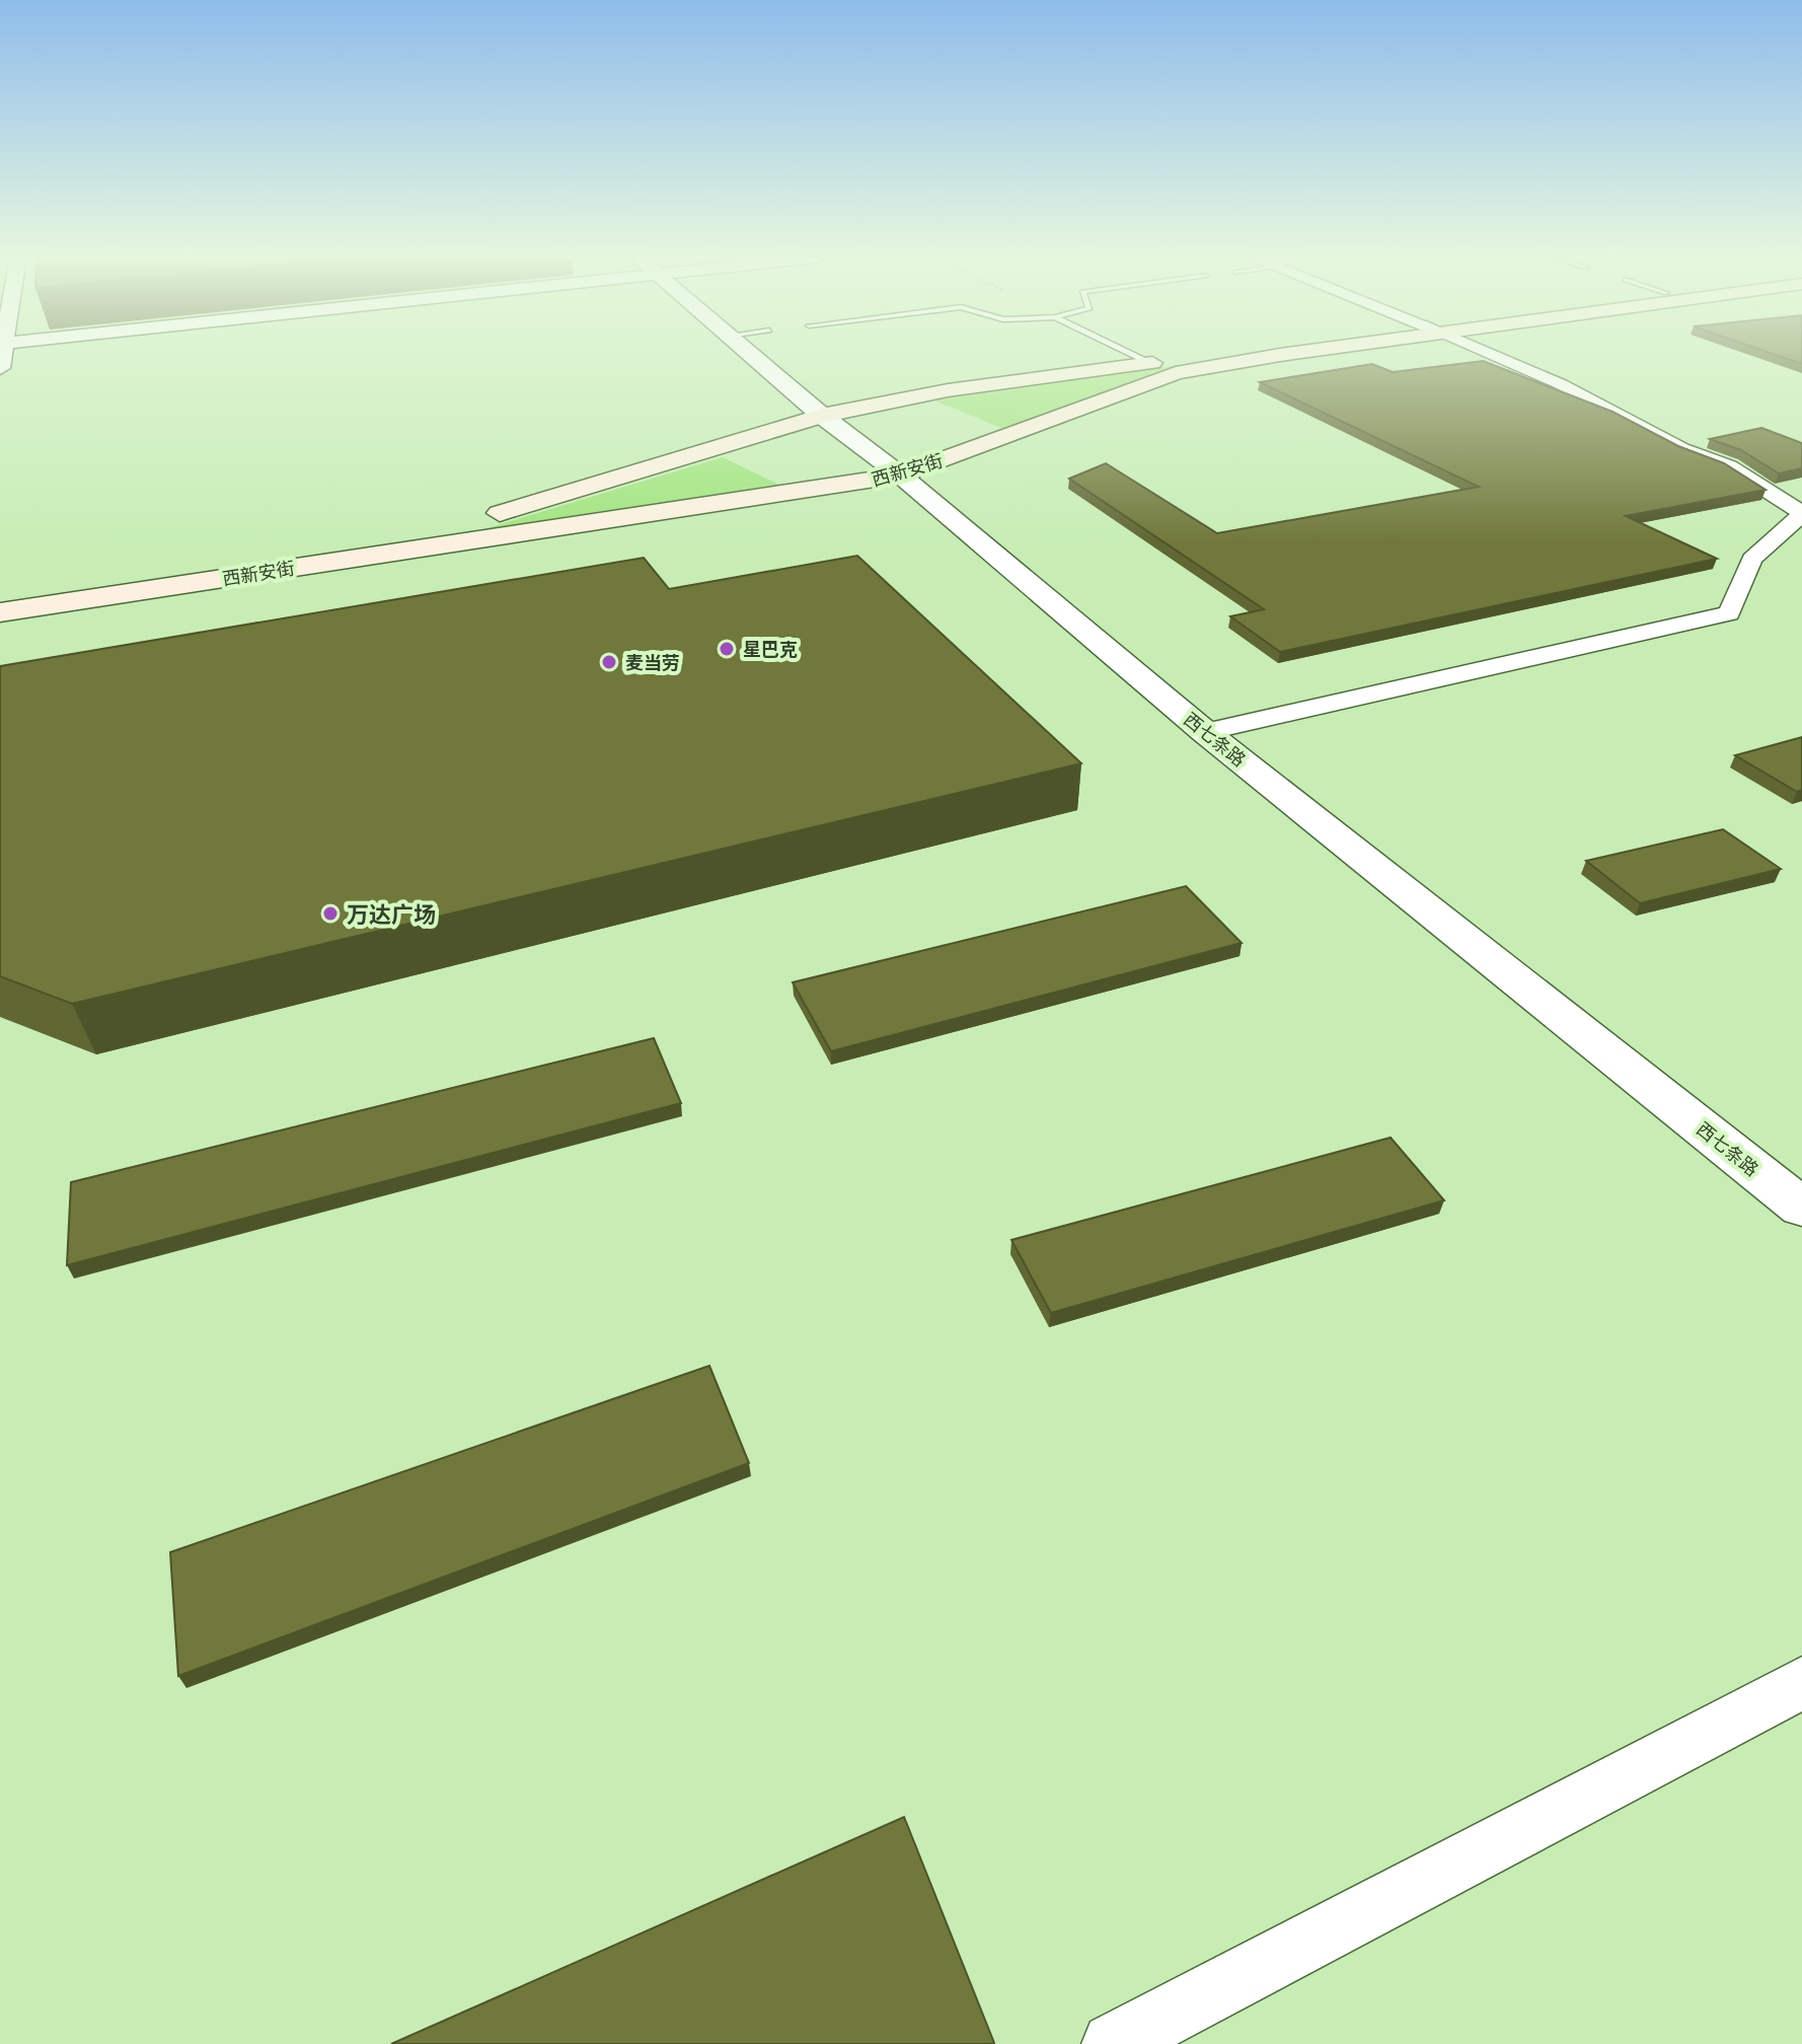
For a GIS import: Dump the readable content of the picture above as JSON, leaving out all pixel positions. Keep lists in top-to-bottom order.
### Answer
{
  "streets": {
    "main road": ["西新安街"],
    "street": ["西七条路"]
  },
  "crossings": [
    ["西新安街", "西七条路"]
  ],
  "places": ["星巴克", "麦当劳", "万达广场"]
}
